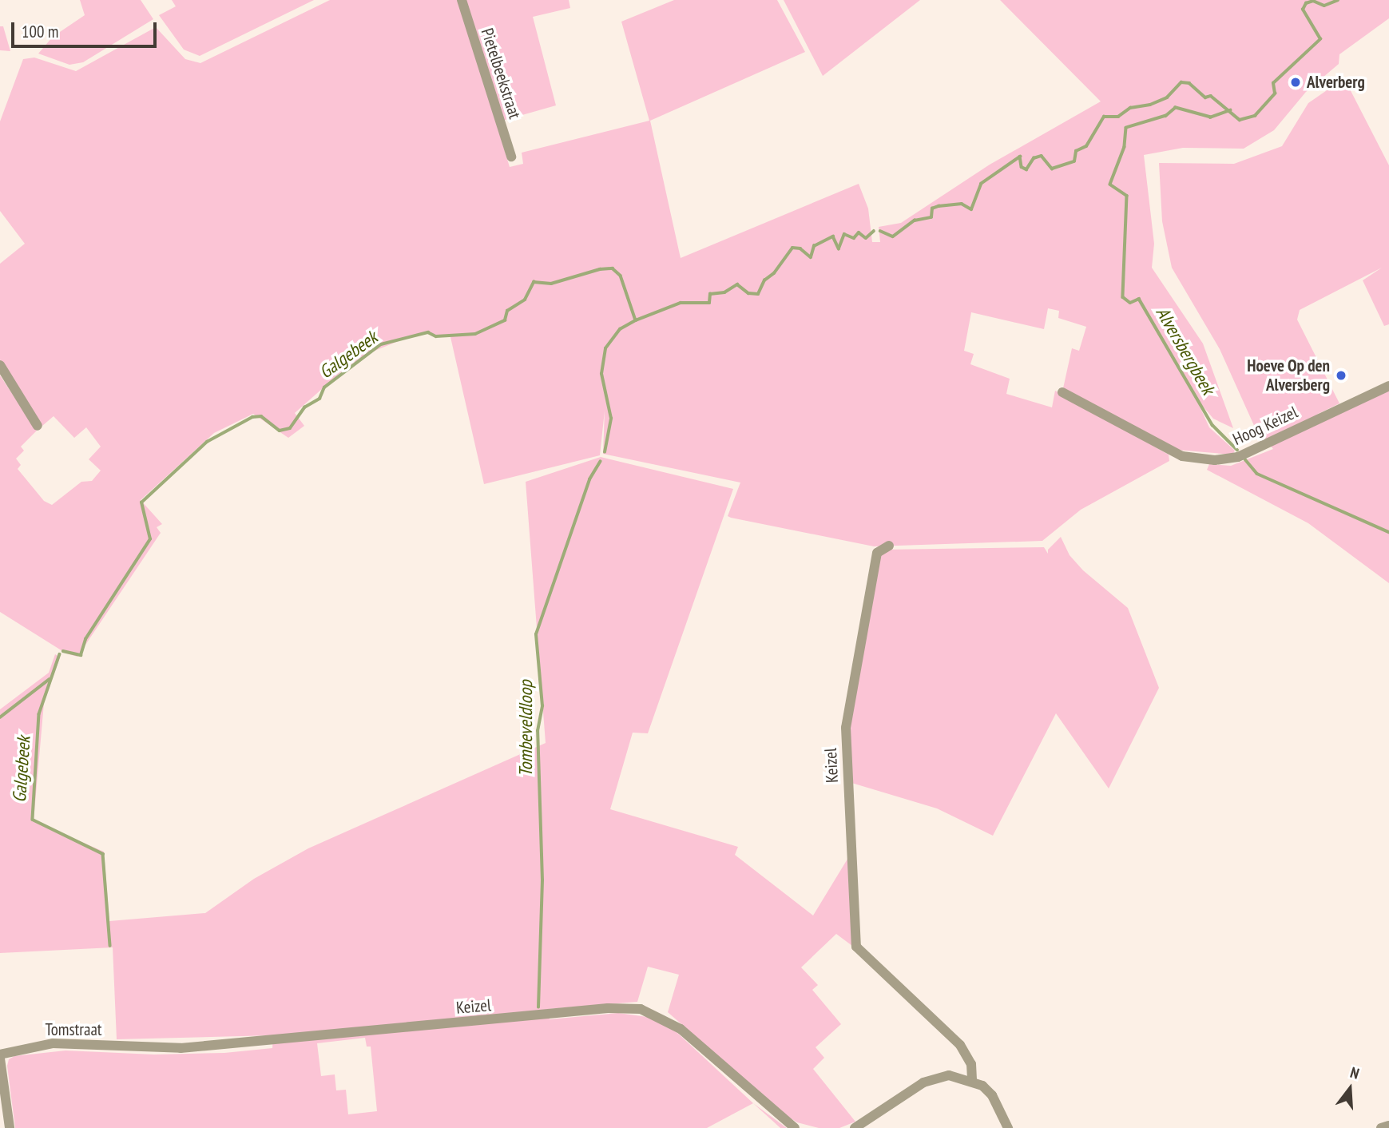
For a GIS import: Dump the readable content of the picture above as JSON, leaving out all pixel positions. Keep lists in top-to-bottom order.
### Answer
{
  "streets": {
    "street": [
      "Pietelbeekstraat",
      "Hoog Keizel",
      "Keizel",
      "Tomstraat"
    ]
  },
  "crossings": [
    ["Keizel", "Tomstraat"]
  ],
  "water": ["Alversbergbeek", "Galgebeek", "Tombeveldloop"],
  "places": ["Alverberg", "Hoeve Op den Alversberg"],
  "scale_bar": "100 m",
  "north": "top"
}
